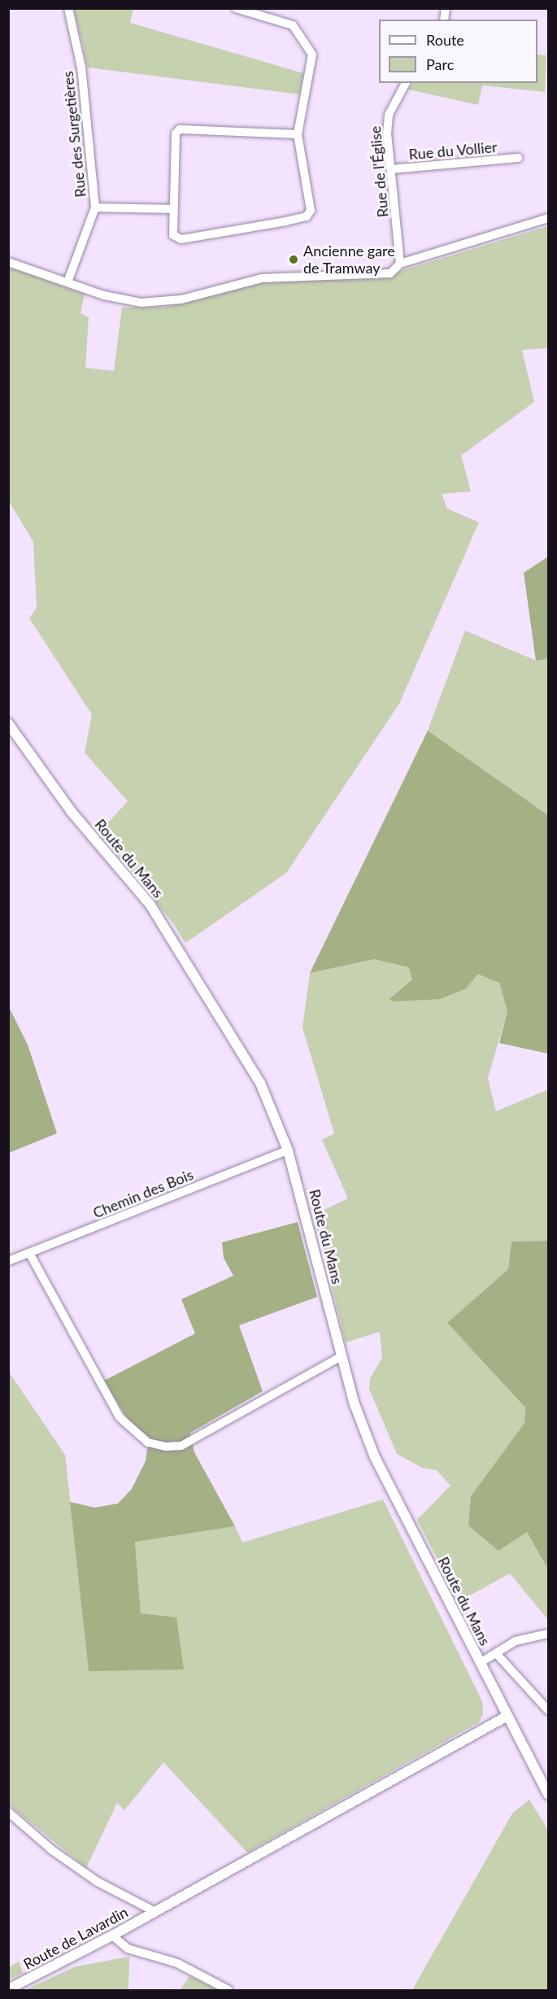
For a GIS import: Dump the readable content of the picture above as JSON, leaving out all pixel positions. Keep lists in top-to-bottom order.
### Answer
{
  "streets": {
    "street": [
      "Rue des Surgetières",
      "Rue du Vollier",
      "Rue de l'Église",
      "Route du Mans",
      "Chemin des Bois",
      "Route de Lavardin"
    ]
  },
  "crossings": [
    ["Rue du Vollier", "Rue de l'Église"],
    ["Route du Mans", "Chemin des Bois"],
    ["Route du Mans", "Route de Lavardin"]
  ],
  "places": ["Ancienne gare de Tramway"],
  "legend": ["Route", "Parc"]
}
